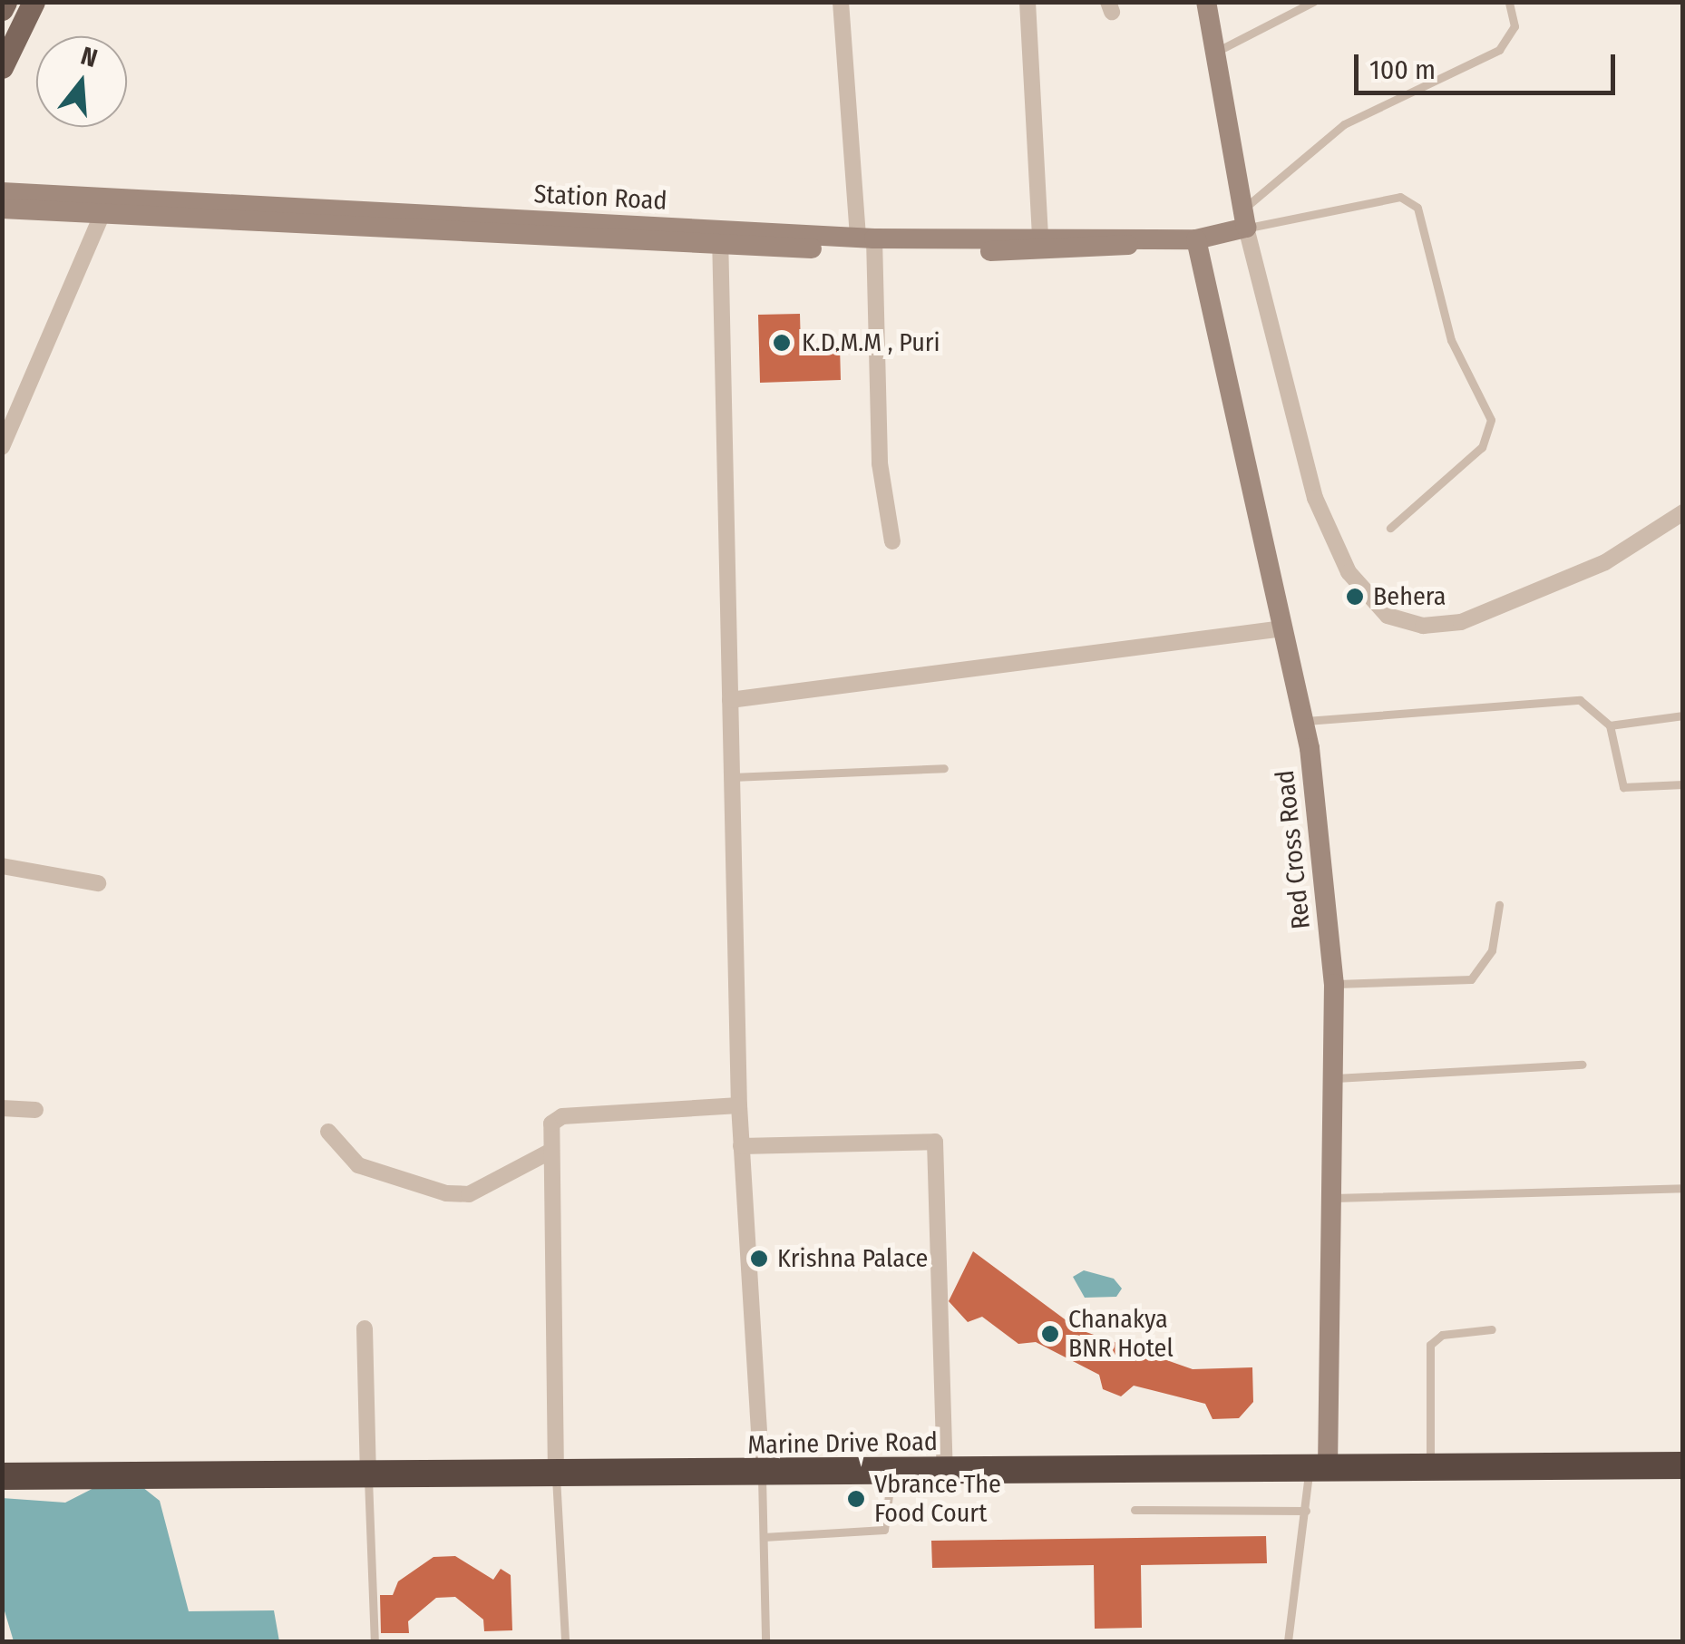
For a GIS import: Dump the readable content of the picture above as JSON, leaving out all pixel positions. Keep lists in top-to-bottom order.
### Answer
{
  "streets": {
    "highway": ["Marine Drive Road"],
    "main road": ["Station Road", "Red Cross Road"]
  },
  "crossings": [
    ["Station Road", "Red Cross Road"],
    ["Red Cross Road", "Marine Drive Road"]
  ],
  "places": [
    "K.D.M.M , Puri",
    "Behera",
    "Krishna Palace",
    "Chanakya BNR Hotel",
    "Vbrance The Food Court"
  ],
  "scale_bar": "100 m",
  "north": "top"
}
